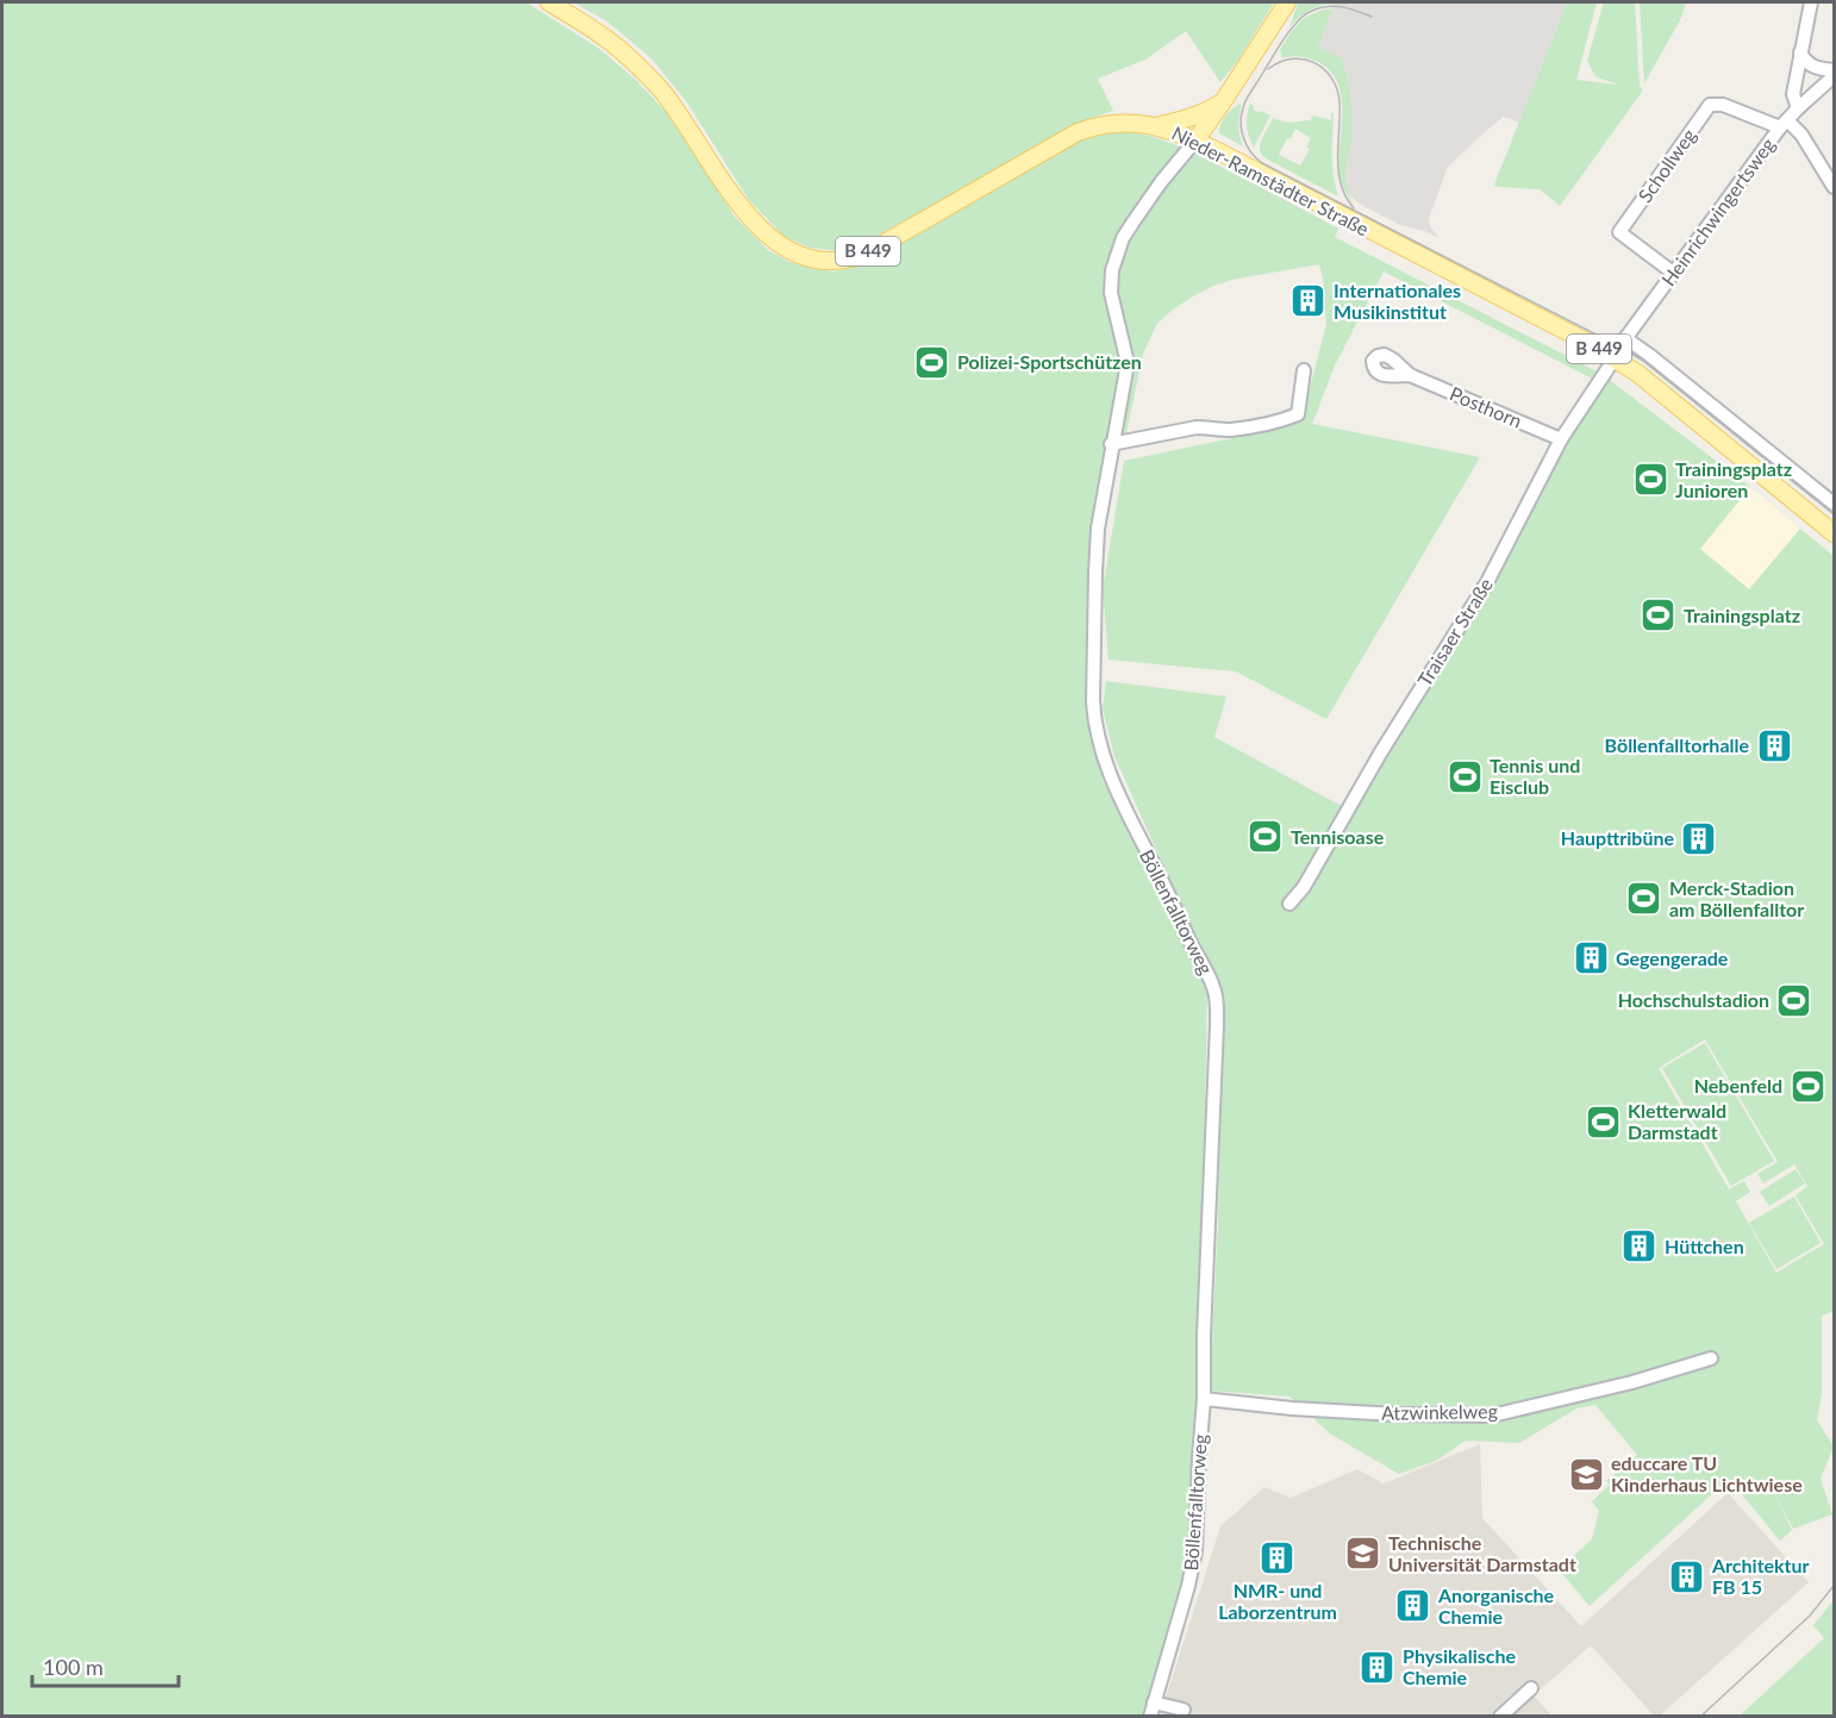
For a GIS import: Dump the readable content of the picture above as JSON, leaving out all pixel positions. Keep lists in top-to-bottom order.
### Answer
{
  "streets": {
    "main road": ["Nieder-Ramstädter Straße", "B 449"],
    "street": [
      "Schollweg",
      "Heinrichwingertsweg",
      "Posthorn",
      "Traisaer Straße",
      "Böllenfalltorweg",
      "Atzwinkelweg"
    ]
  },
  "crossings": [
    ["Schollweg", "Heinrichwingertsweg"],
    ["Nieder-Ramstädter Straße", "Heinrichwingertsweg"],
    ["Nieder-Ramstädter Straße", "Traisaer Straße"],
    ["Nieder-Ramstädter Straße", "Böllenfalltorweg"],
    ["Heinrichwingertsweg", "Traisaer Straße"],
    ["Posthorn", "Traisaer Straße"],
    ["Böllenfalltorweg", "Atzwinkelweg"]
  ],
  "places": {
    "building": [
      "Internationales Musikinstitut",
      "Böllenfalltorhalle",
      "Haupttribüne",
      "Gegengerade",
      "Hüttchen",
      "NMR- und Laborzentrum",
      "Architektur FB 15",
      "Anorganische Chemie",
      "Physikalische Chemie"
    ],
    "sports": [
      "Polizei-Sportschützen",
      "Trainingsplatz Junioren",
      "Trainingsplatz",
      "Tennis und Eisclub",
      "Tennisoase",
      "Merck-Stadion am Böllenfalltor",
      "Hochschulstadion",
      "Nebenfeld",
      "Kletterwald Darmstadt"
    ],
    "school or university": ["educcare TU Kinderhaus Lichtwiese", "Technische Universität Darmstadt"]
  },
  "scale_bar": "100 m"
}
